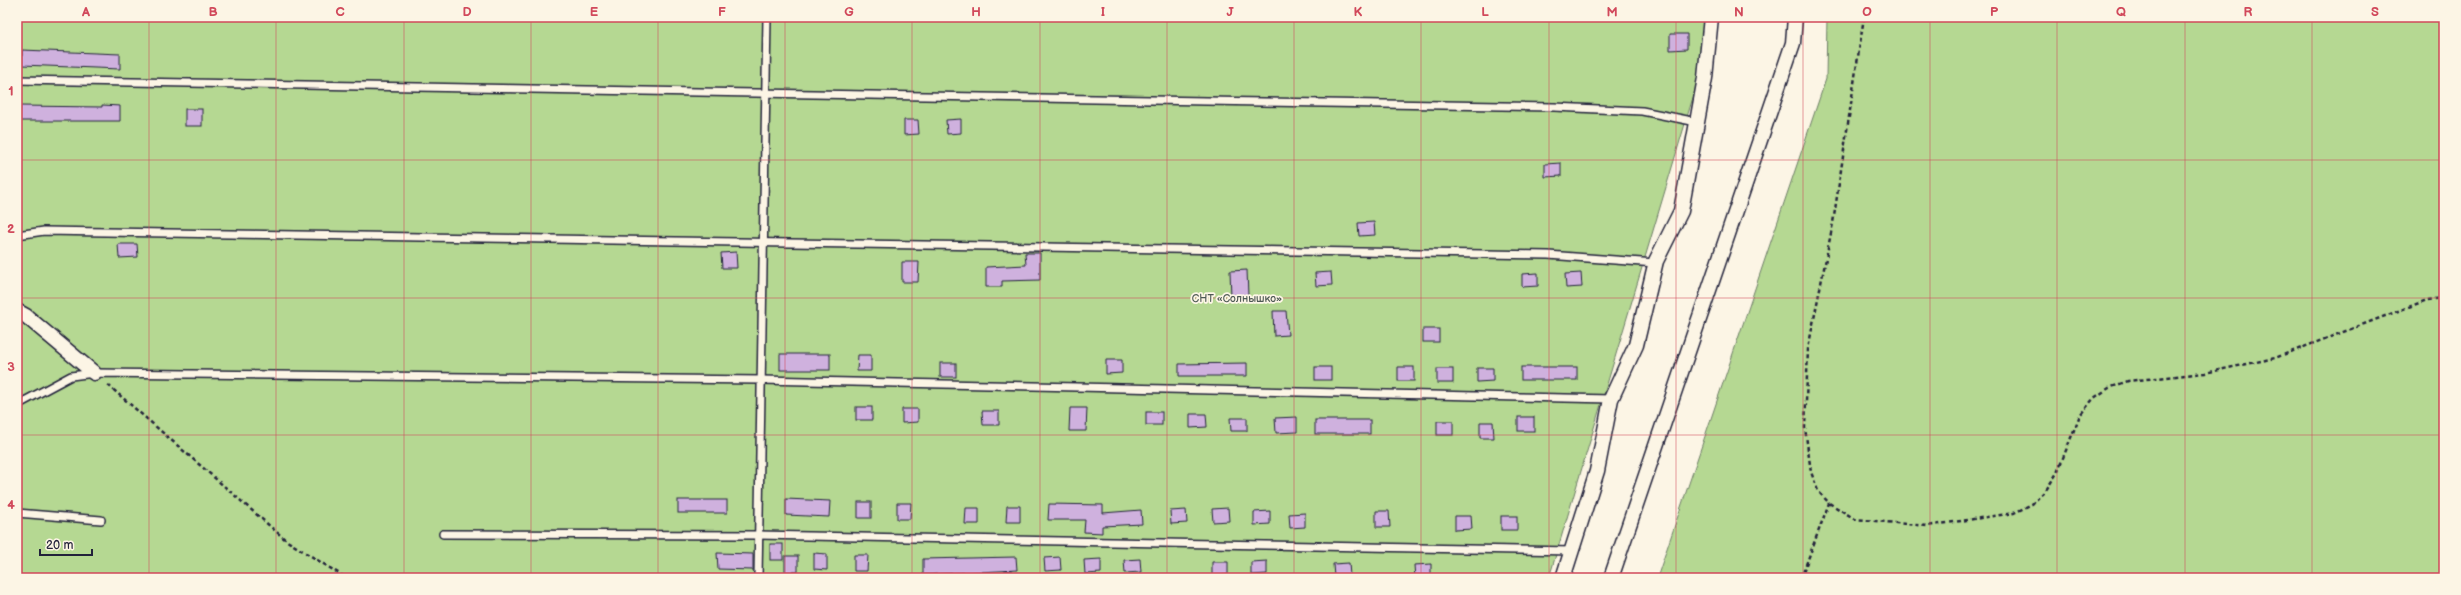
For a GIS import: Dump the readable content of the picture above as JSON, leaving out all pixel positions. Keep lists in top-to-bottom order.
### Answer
{
  "parks": ["СНТ «Солнышко»"],
  "scale_bar": "20 m",
  "grid": {
    "columns": [
      "A",
      "B",
      "C",
      "D",
      "E",
      "F",
      "G",
      "H",
      "I",
      "J",
      "K",
      "L",
      "M",
      "N",
      "O",
      "P",
      "Q",
      "R",
      "S"
    ],
    "rows": [
      "1",
      "2",
      "3",
      "4"
    ]
  }
}
